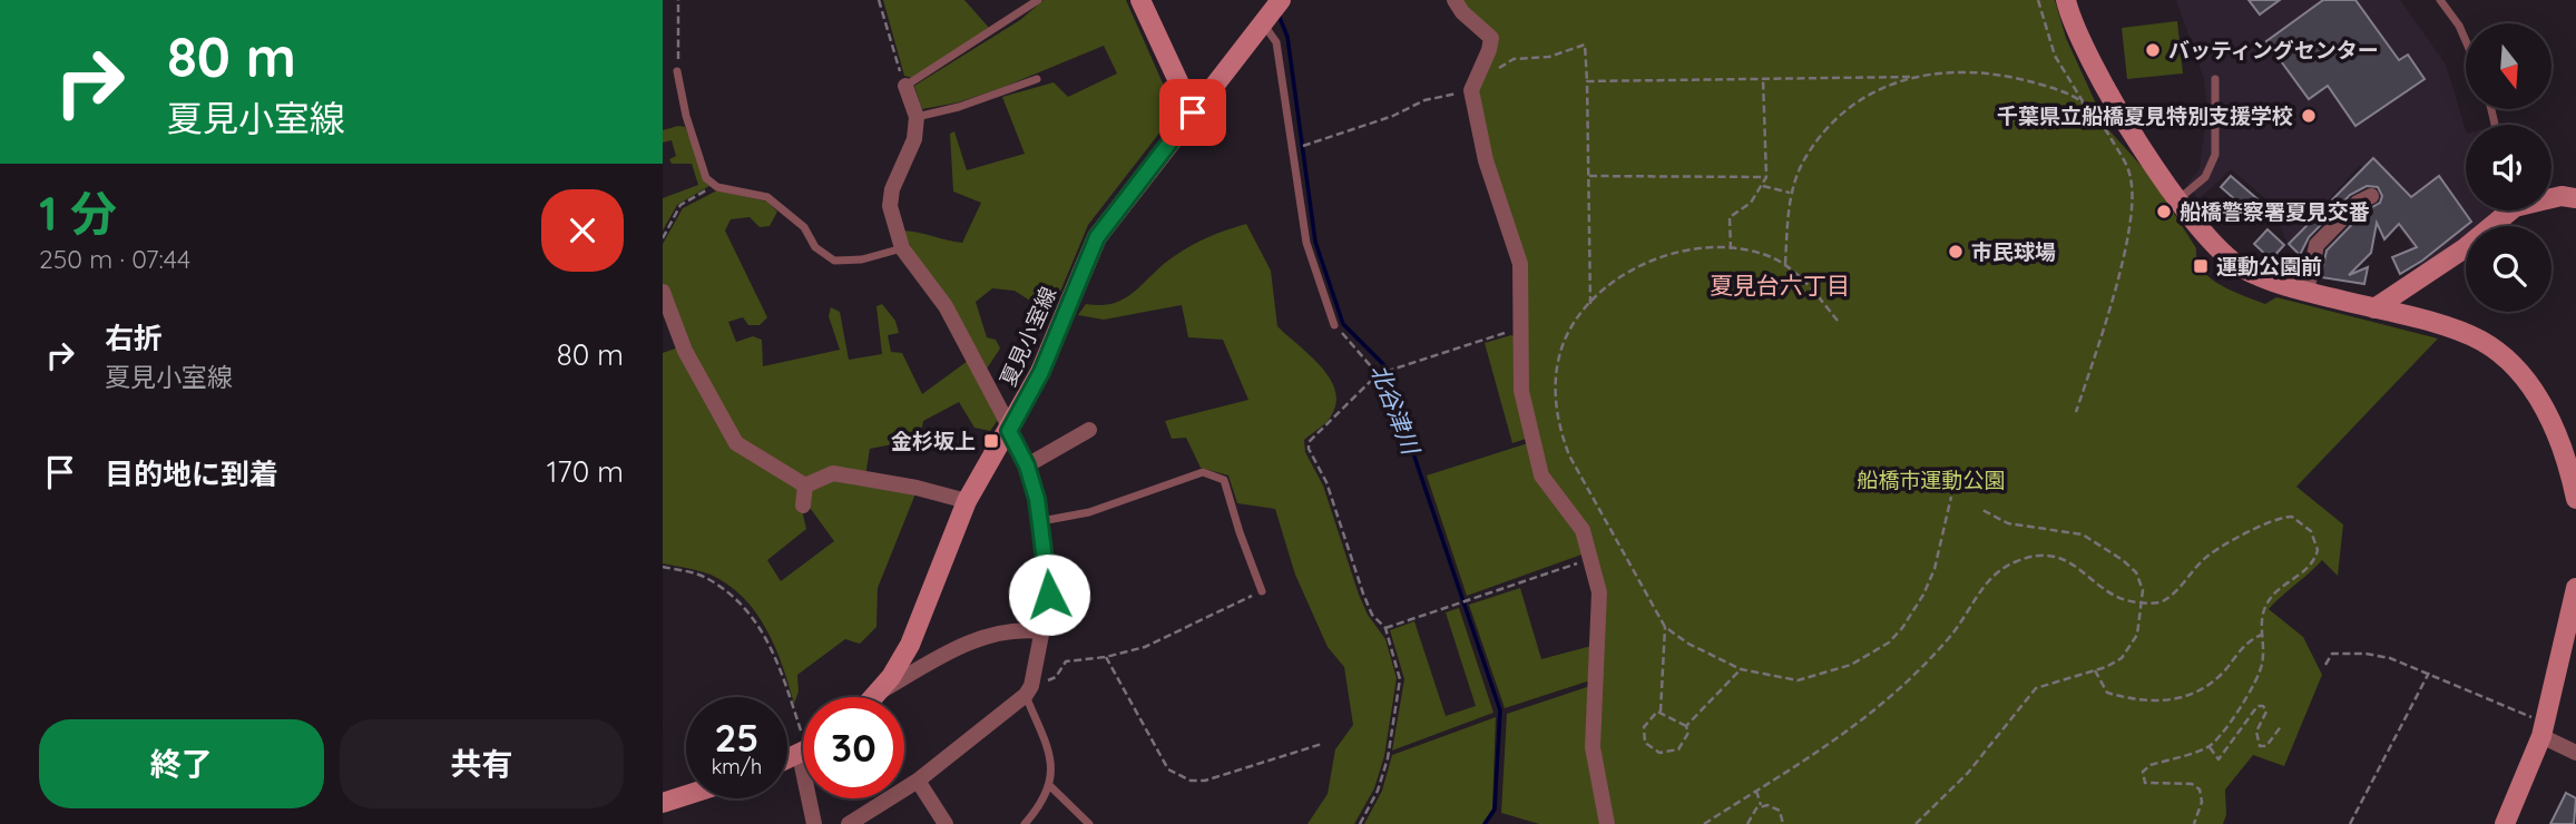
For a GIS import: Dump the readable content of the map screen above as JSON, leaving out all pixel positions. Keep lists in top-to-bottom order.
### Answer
{
  "streets": {
    "street": ["夏見小室線"]
  },
  "districts": ["夏見台六丁目"],
  "water": ["北谷津川"],
  "parks": ["船橋市運動公園"],
  "places": {
    "other": [
      "バッティングセンター",
      "千葉県立船橋夏見特別支援学校",
      "船橋警察署夏見交番",
      "市民球場"
    ],
    "transit": ["運動公園前", "金杉坂上"]
  },
  "north": "bottom",
  "page": {
    "turn": ["80 m", "夏見小室線"],
    "heading": ["1 分", "250 m · 07:44"],
    "list": [
      {
        "name": "右折",
        "note": "夏見小室線",
        "value": "80 m"
      },
      {
        "name": "目的地に到着",
        "value": "170 m"
      }
    ],
    "speed": "25 km/h",
    "limit": "30",
    "buttons": ["終了", "共有"]
  }
}
